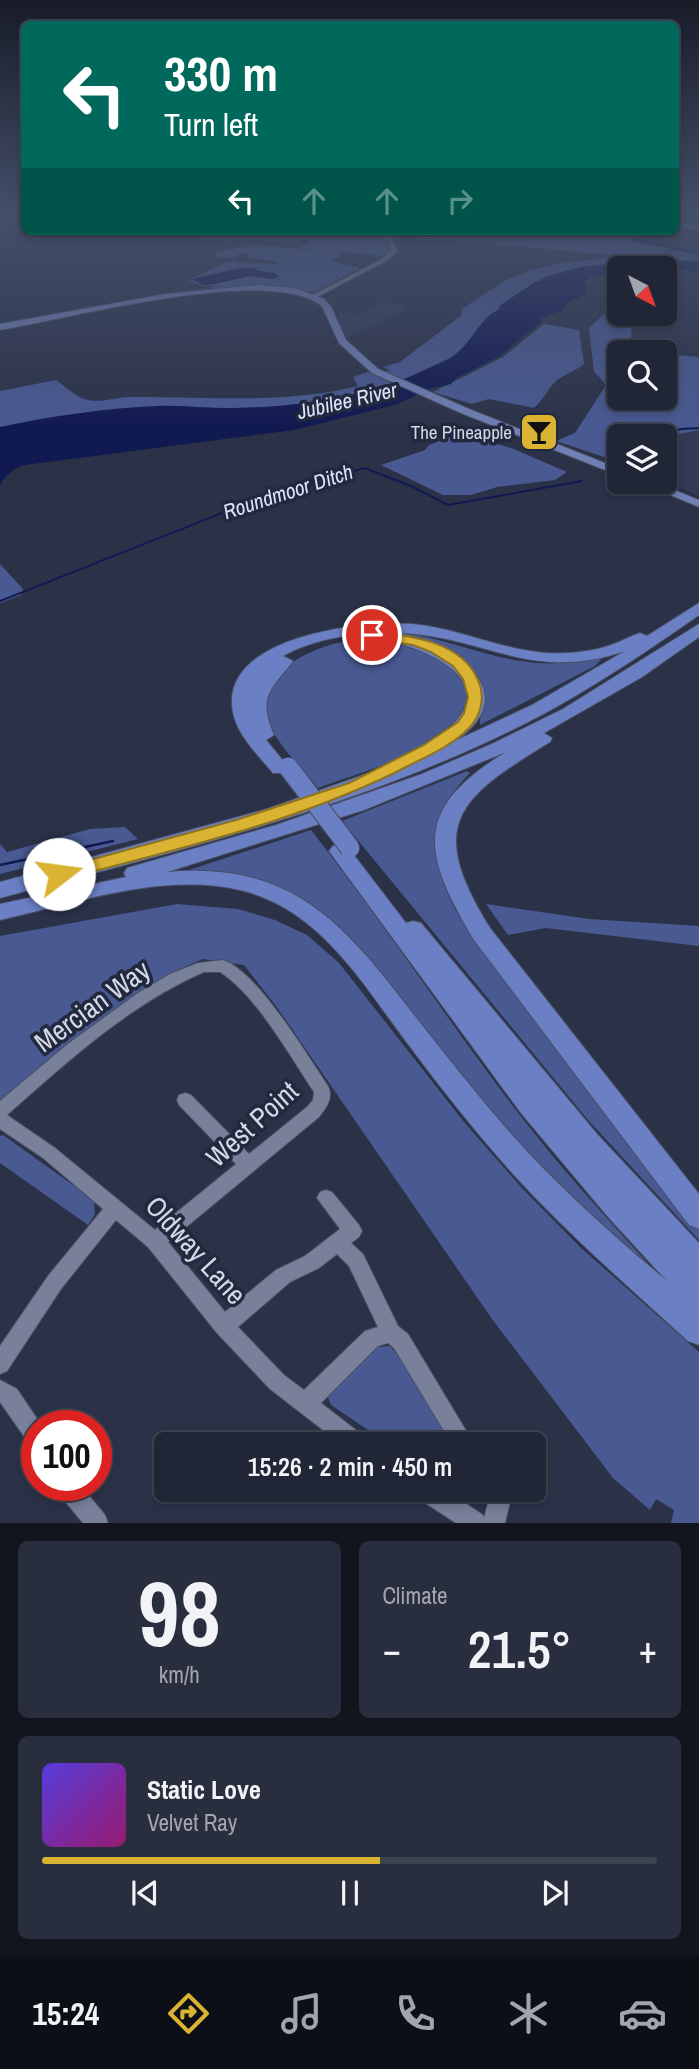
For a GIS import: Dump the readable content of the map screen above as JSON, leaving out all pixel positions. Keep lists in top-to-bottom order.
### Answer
{
  "streets": {
    "street": ["Mercian Way", "West Point", "Oldway Lane"]
  },
  "crossings": [
    ["Mercian Way", "West Point"],
    ["West Point", "Oldway Lane"]
  ],
  "water": ["Jubilee River", "Roundmoor Ditch"],
  "places": {
    "bar": ["The Pineapple"]
  },
  "north": "bottom right",
  "page": {
    "turn": ["330 m", "Turn left"],
    "limit": "100",
    "trip": "15:26 · 2 min · 450 m",
    "tile": [
      ["98", "km/h"],
      "Climate"
    ],
    "heat": ["−", "21.5°", "+"],
    "song": ["Static Love", "Velvet Ray"],
    "tabs": "15:24"
  }
}
